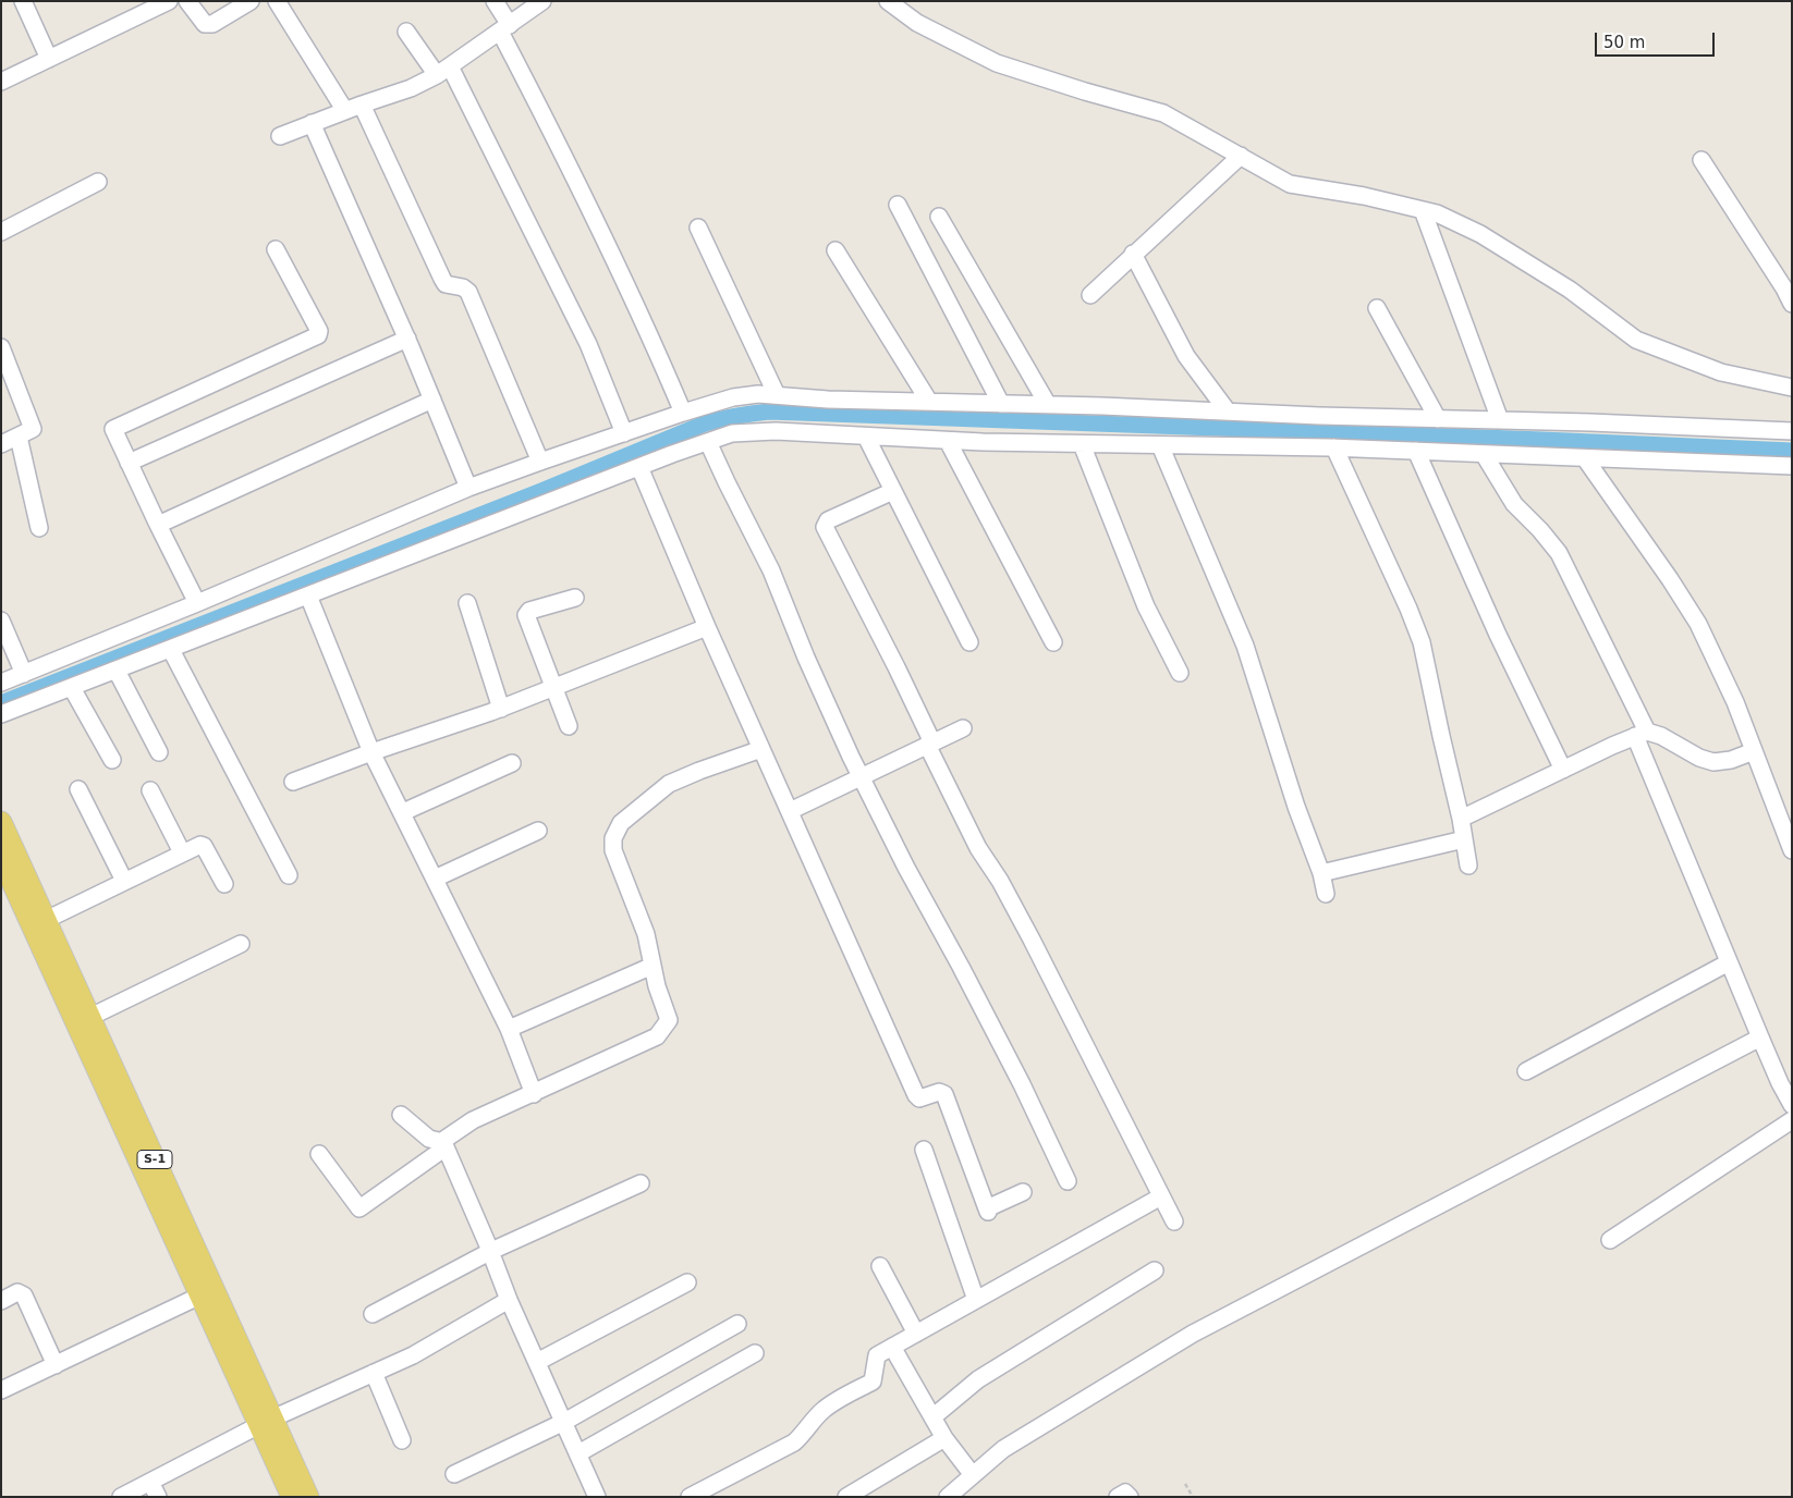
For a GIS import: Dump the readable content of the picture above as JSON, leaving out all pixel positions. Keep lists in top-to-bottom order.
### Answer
{
  "streets": {
    "main road": ["S-1"]
  },
  "scale_bar": "50 m"
}
